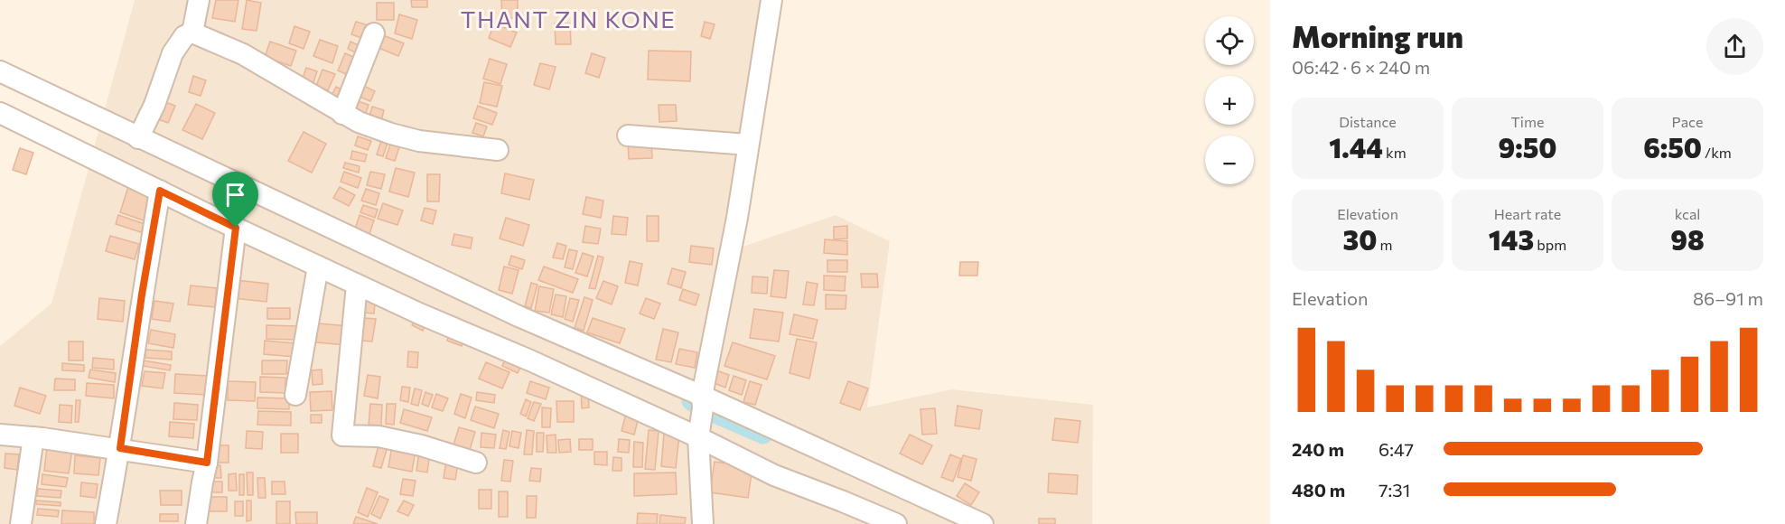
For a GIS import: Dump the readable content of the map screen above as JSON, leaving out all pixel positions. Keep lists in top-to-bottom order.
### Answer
{
  "districts": ["THANT ZIN KONE"],
  "page": {
    "heading": ["Morning run", "06:42 · 6 × 240 m"],
    "map_buttons": ["+", "−"],
    "stats": [
      ["Distance", "1.44 km"],
      ["Time", "9:50"],
      ["Pace", "6:50 /km"],
      ["Elevation", "30 m"],
      ["Heart rate", "143 bpm"],
      ["kcal", "98"]
    ],
    "chart": ["Elevation", "86–91 m"],
    "list": [
      {
        "name": "240 m",
        "note": "6:47"
      },
      {
        "name": "480 m",
        "note": "7:31"
      }
    ]
  }
}
